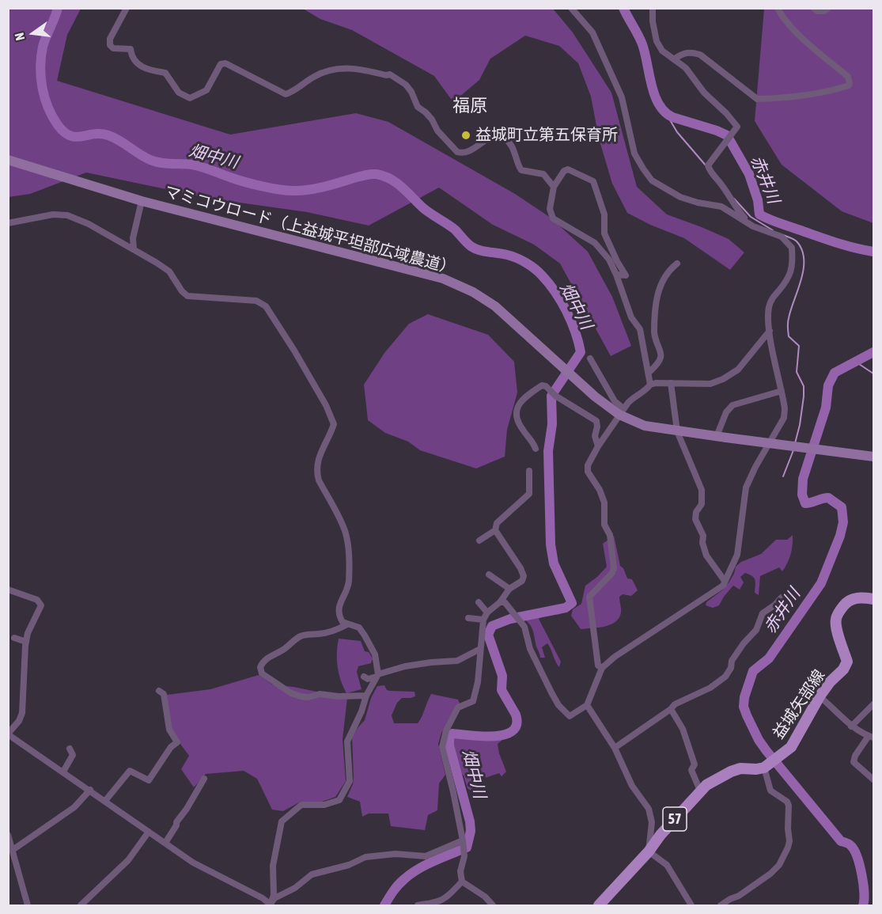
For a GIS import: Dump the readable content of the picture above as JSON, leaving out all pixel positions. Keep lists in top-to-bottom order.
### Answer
{
  "streets": {
    "main road": ["益城矢部線", "57"],
    "street": ["マミコウロード（上益城平坦部広域農道）"]
  },
  "crossings": [
    ["益城矢部線", "57"]
  ],
  "districts": ["福原"],
  "water": ["畑中川", "赤井川"],
  "places": ["益城町立第五保育所"],
  "north": "left"
}
